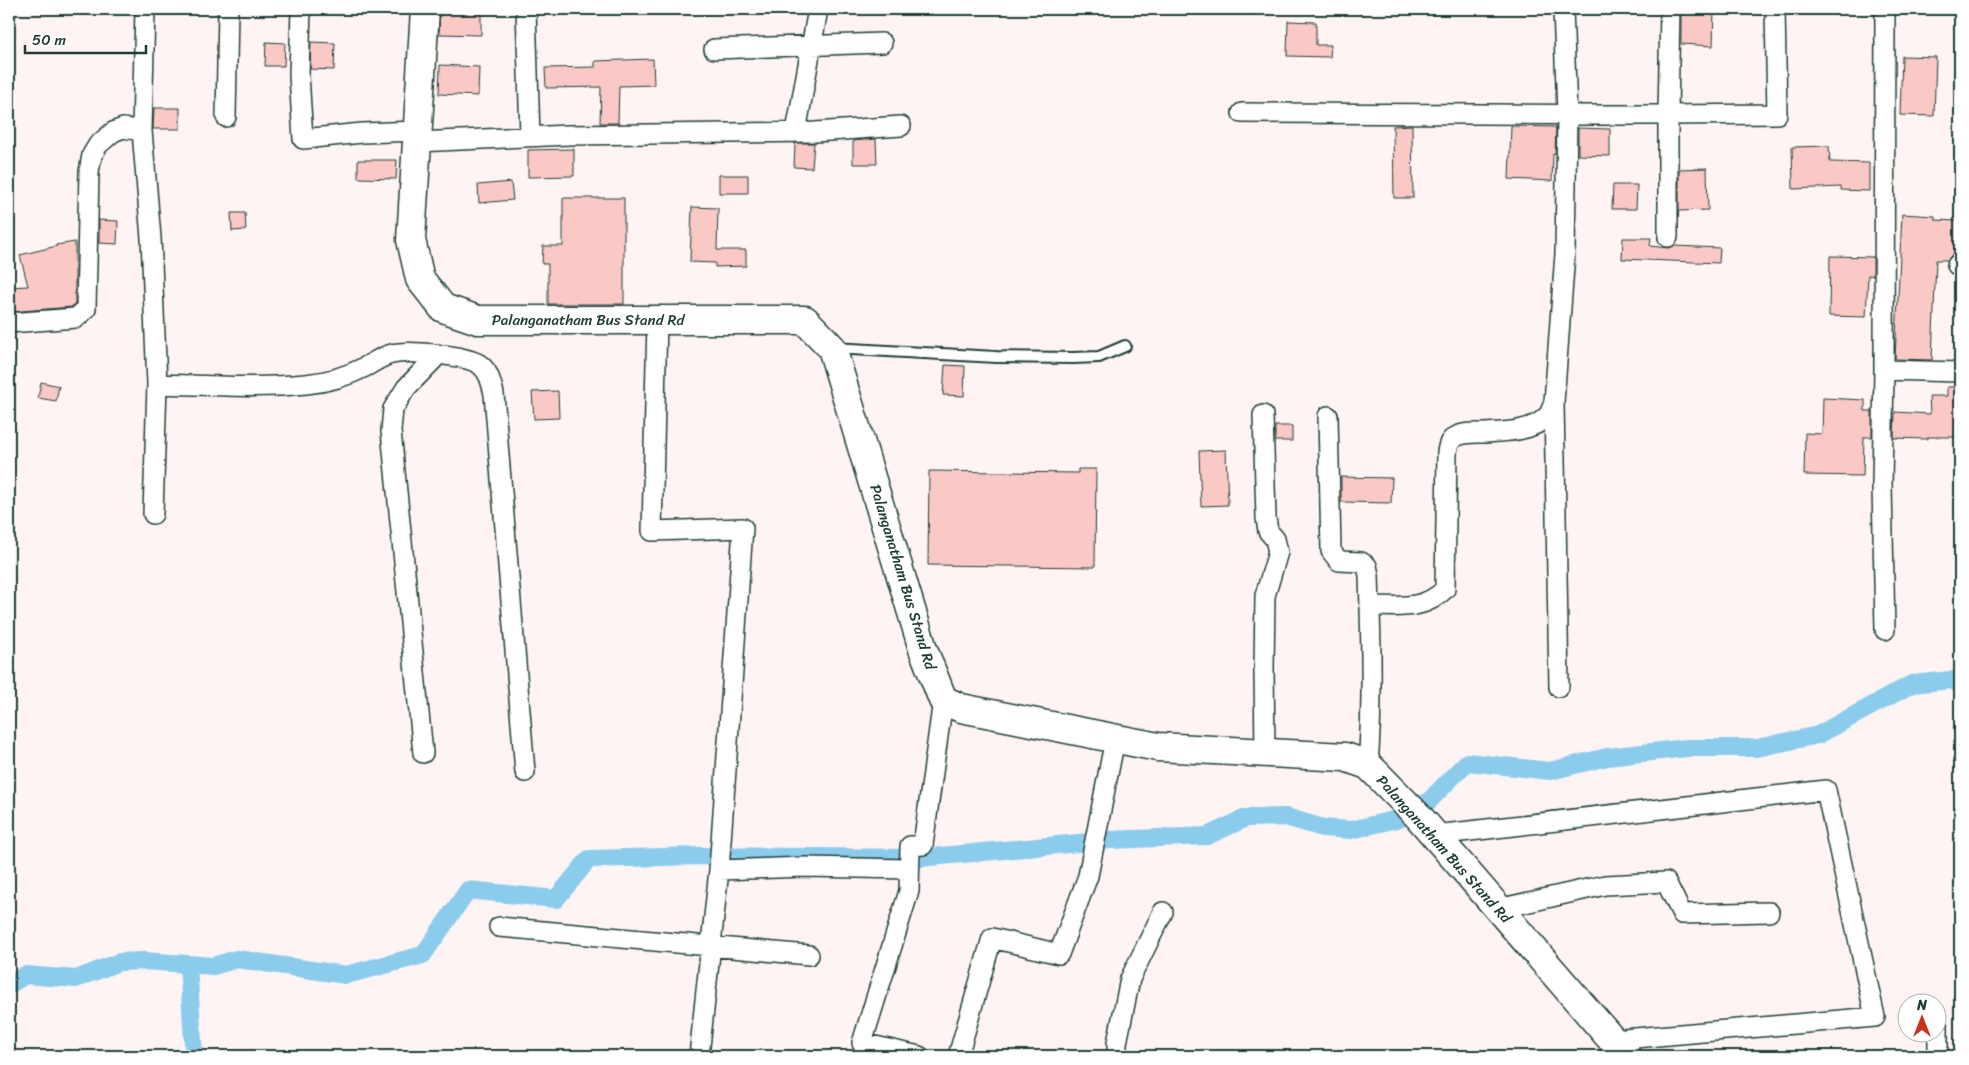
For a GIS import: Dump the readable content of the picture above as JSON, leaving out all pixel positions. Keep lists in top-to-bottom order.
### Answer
{
  "streets": {
    "street": ["Palanganatham Bus Stand Rd"]
  },
  "scale_bar": "50 m",
  "north": "top"
}
